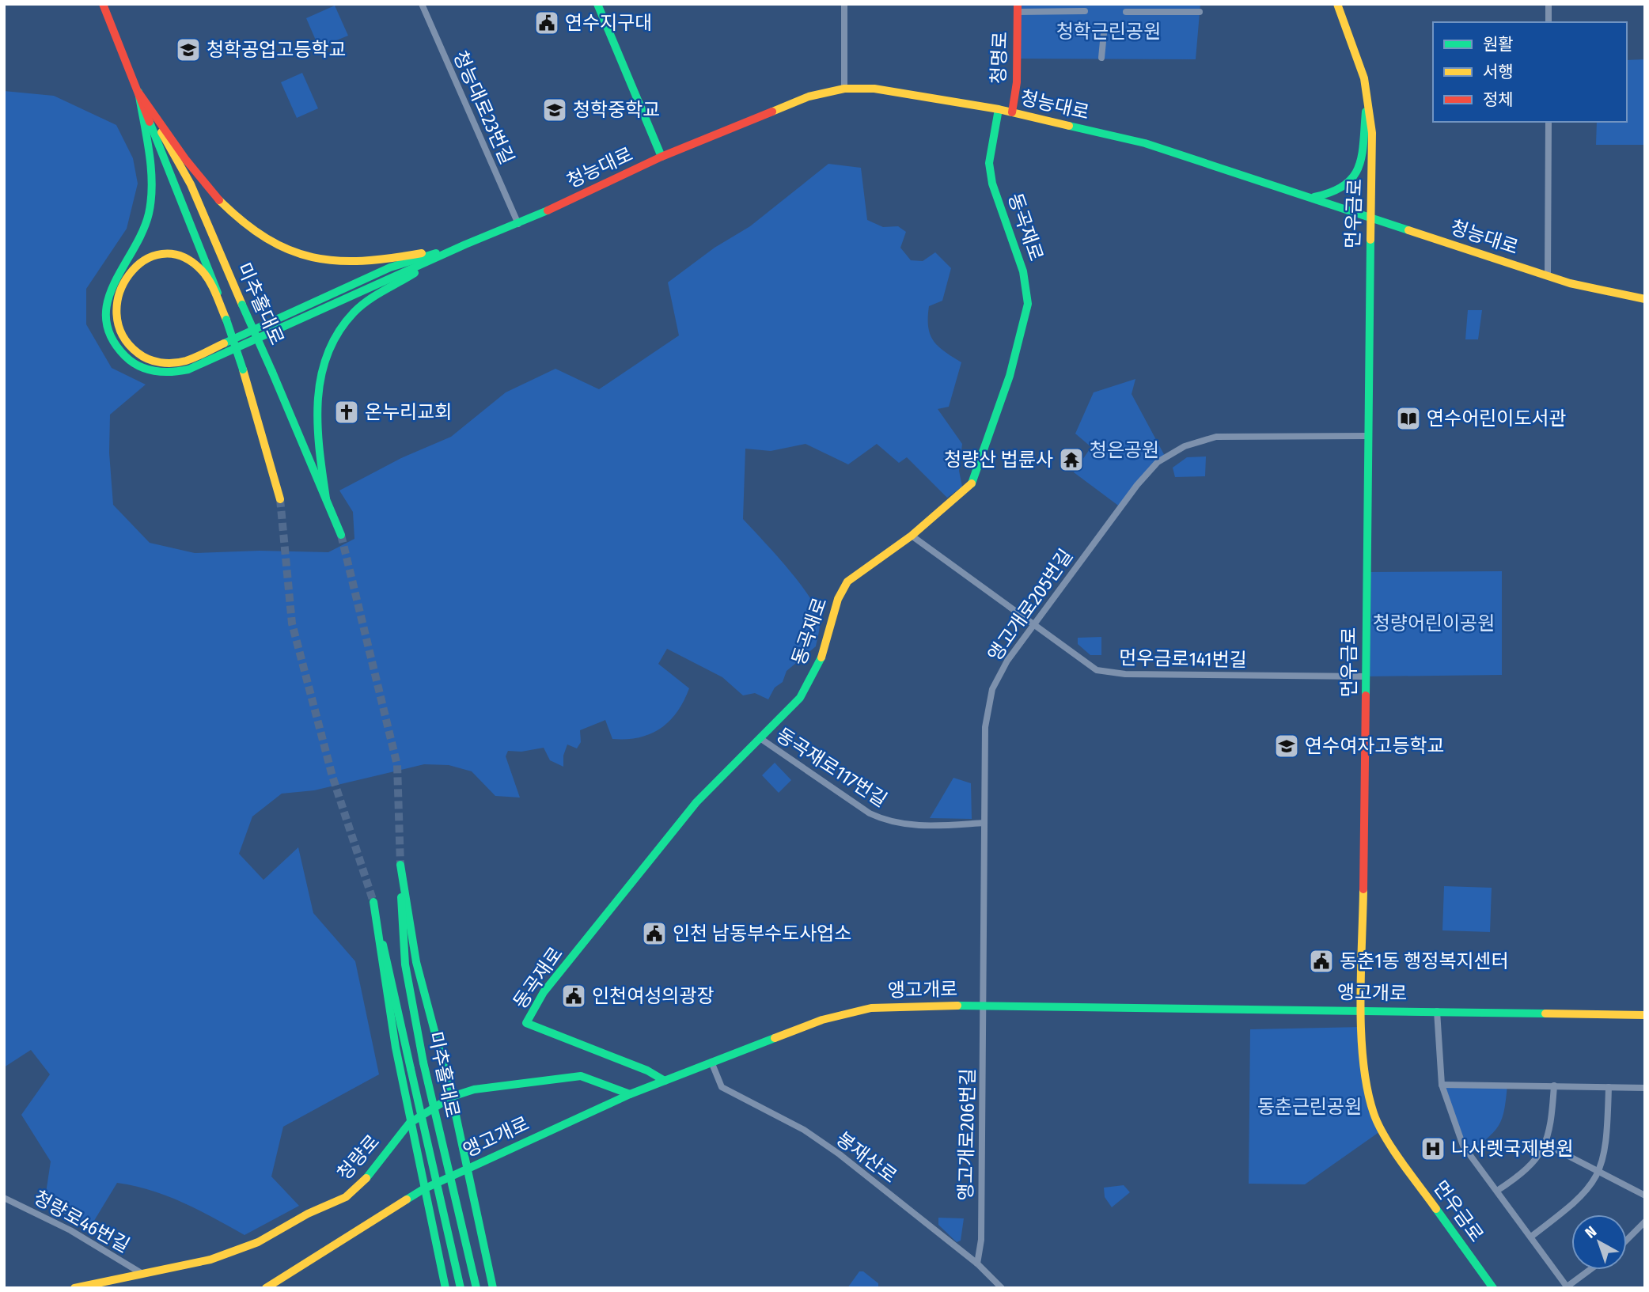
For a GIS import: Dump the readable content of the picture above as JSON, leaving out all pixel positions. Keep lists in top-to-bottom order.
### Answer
{
  "streets": {
    "main road": [
      "청명로",
      "청능대로",
      "먼우금로",
      "동곡재로",
      "미추홀대로",
      "앵고개로",
      "청량로"
    ],
    "street": [
      "청능대로23번길",
      "앵고개로205번길",
      "먼우금로141번길",
      "동곡재로117번길",
      "앵고개로206번길",
      "봉재산로",
      "청량로46번길"
    ]
  },
  "crossings": [
    ["청명로", "청능대로"],
    ["청능대로", "청능대로23번길"],
    ["청능대로", "먼우금로"],
    ["청능대로", "동곡재로"],
    ["먼우금로", "앵고개로205번길"],
    ["먼우금로", "먼우금로141번길"],
    ["먼우금로", "앵고개로"],
    ["동곡재로", "먼우금로141번길"],
    ["동곡재로", "동곡재로117번길"],
    ["동곡재로", "앵고개로"],
    ["미추홀대로", "청량로"],
    ["앵고개로205번길", "먼우금로141번길"],
    ["앵고개로205번길", "동곡재로117번길"],
    ["앵고개로205번길", "앵고개로"],
    ["앵고개로205번길", "앵고개로206번길"],
    ["앵고개로", "앵고개로206번길"],
    ["앵고개로", "청량로"],
    ["앵고개로", "봉재산로"],
    ["앵고개로206번길", "봉재산로"],
    ["청량로", "청량로46번길"]
  ],
  "parks": [
    "청학근린공원",
    "청은공원",
    "청량어린이공원",
    "동춘근린공원"
  ],
  "places": {
    "public building": [
      "연수지구대",
      "인천 남동부수도사업소",
      "동춘1동 행정복지센터",
      "인천여성의광장"
    ],
    "school or university": ["청학공업고등학교", "청학중학교", "연수여자고등학교"],
    "church": ["온누리교회"],
    "library": ["연수어린이도서관"],
    "temple": ["청량산 법륜사"],
    "hospital": ["나사렛국제병원"]
  },
  "legend": ["원활", "서행", "정체"],
  "north": "top left"
}
